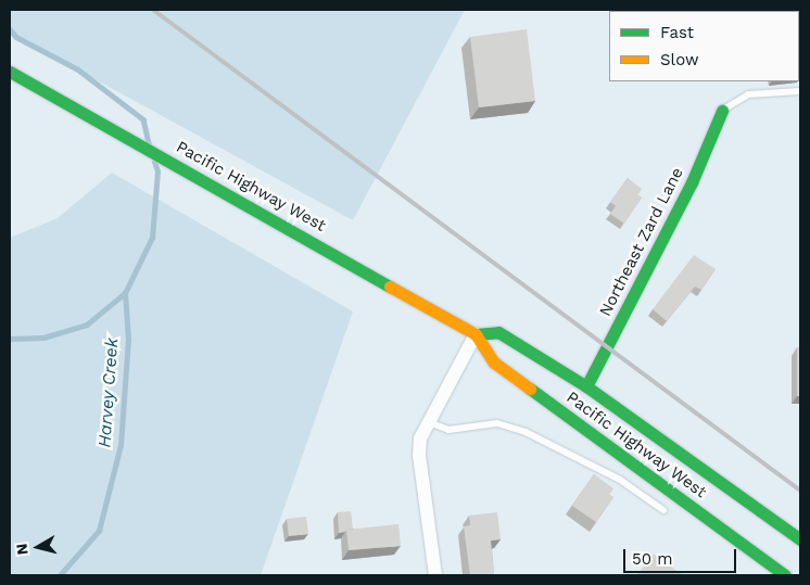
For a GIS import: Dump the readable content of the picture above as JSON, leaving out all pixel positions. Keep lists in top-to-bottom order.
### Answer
{
  "streets": {
    "main road": ["Pacific Highway West", "Northeast Zard Lane"]
  },
  "crossings": [
    ["Pacific Highway West", "Northeast Zard Lane"]
  ],
  "water": ["Harvey Creek"],
  "legend": ["Fast", "Slow"],
  "scale_bar": "50 m",
  "north": "left"
}
